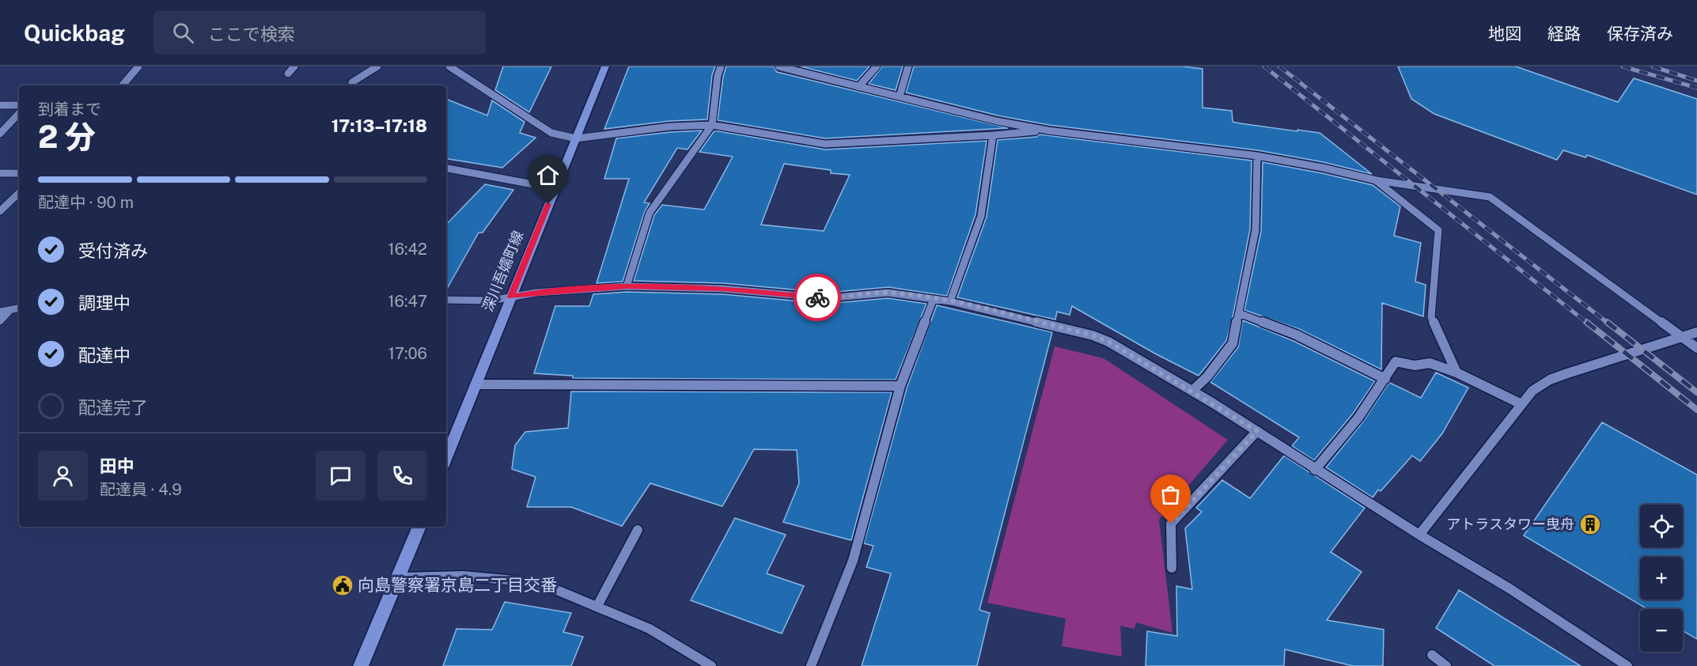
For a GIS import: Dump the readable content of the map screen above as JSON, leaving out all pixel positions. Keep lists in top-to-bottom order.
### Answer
{
  "streets": {
    "main road": ["深川吾嬬町線"]
  },
  "places": {
    "building": ["アトラスタワー曳舟"],
    "public building": ["向島警察署京島二丁目交番"]
  },
  "page": {
    "header": "Quickbag",
    "search": "ここで検索",
    "nav": ["地図", "経路", "保存済み"],
    "heading": ["2 分", "到着まで", "17:13–17:18"],
    "panel": ["田中", "配達員 · 4.9"],
    "bar": "配達中 · 90 m",
    "list": [
      ["受付済み", "16:42"],
      ["調理中", "16:47"],
      ["配達中", "17:06"],
      "配達完了"
    ],
    "map_buttons": ["+", "−"]
  }
}
